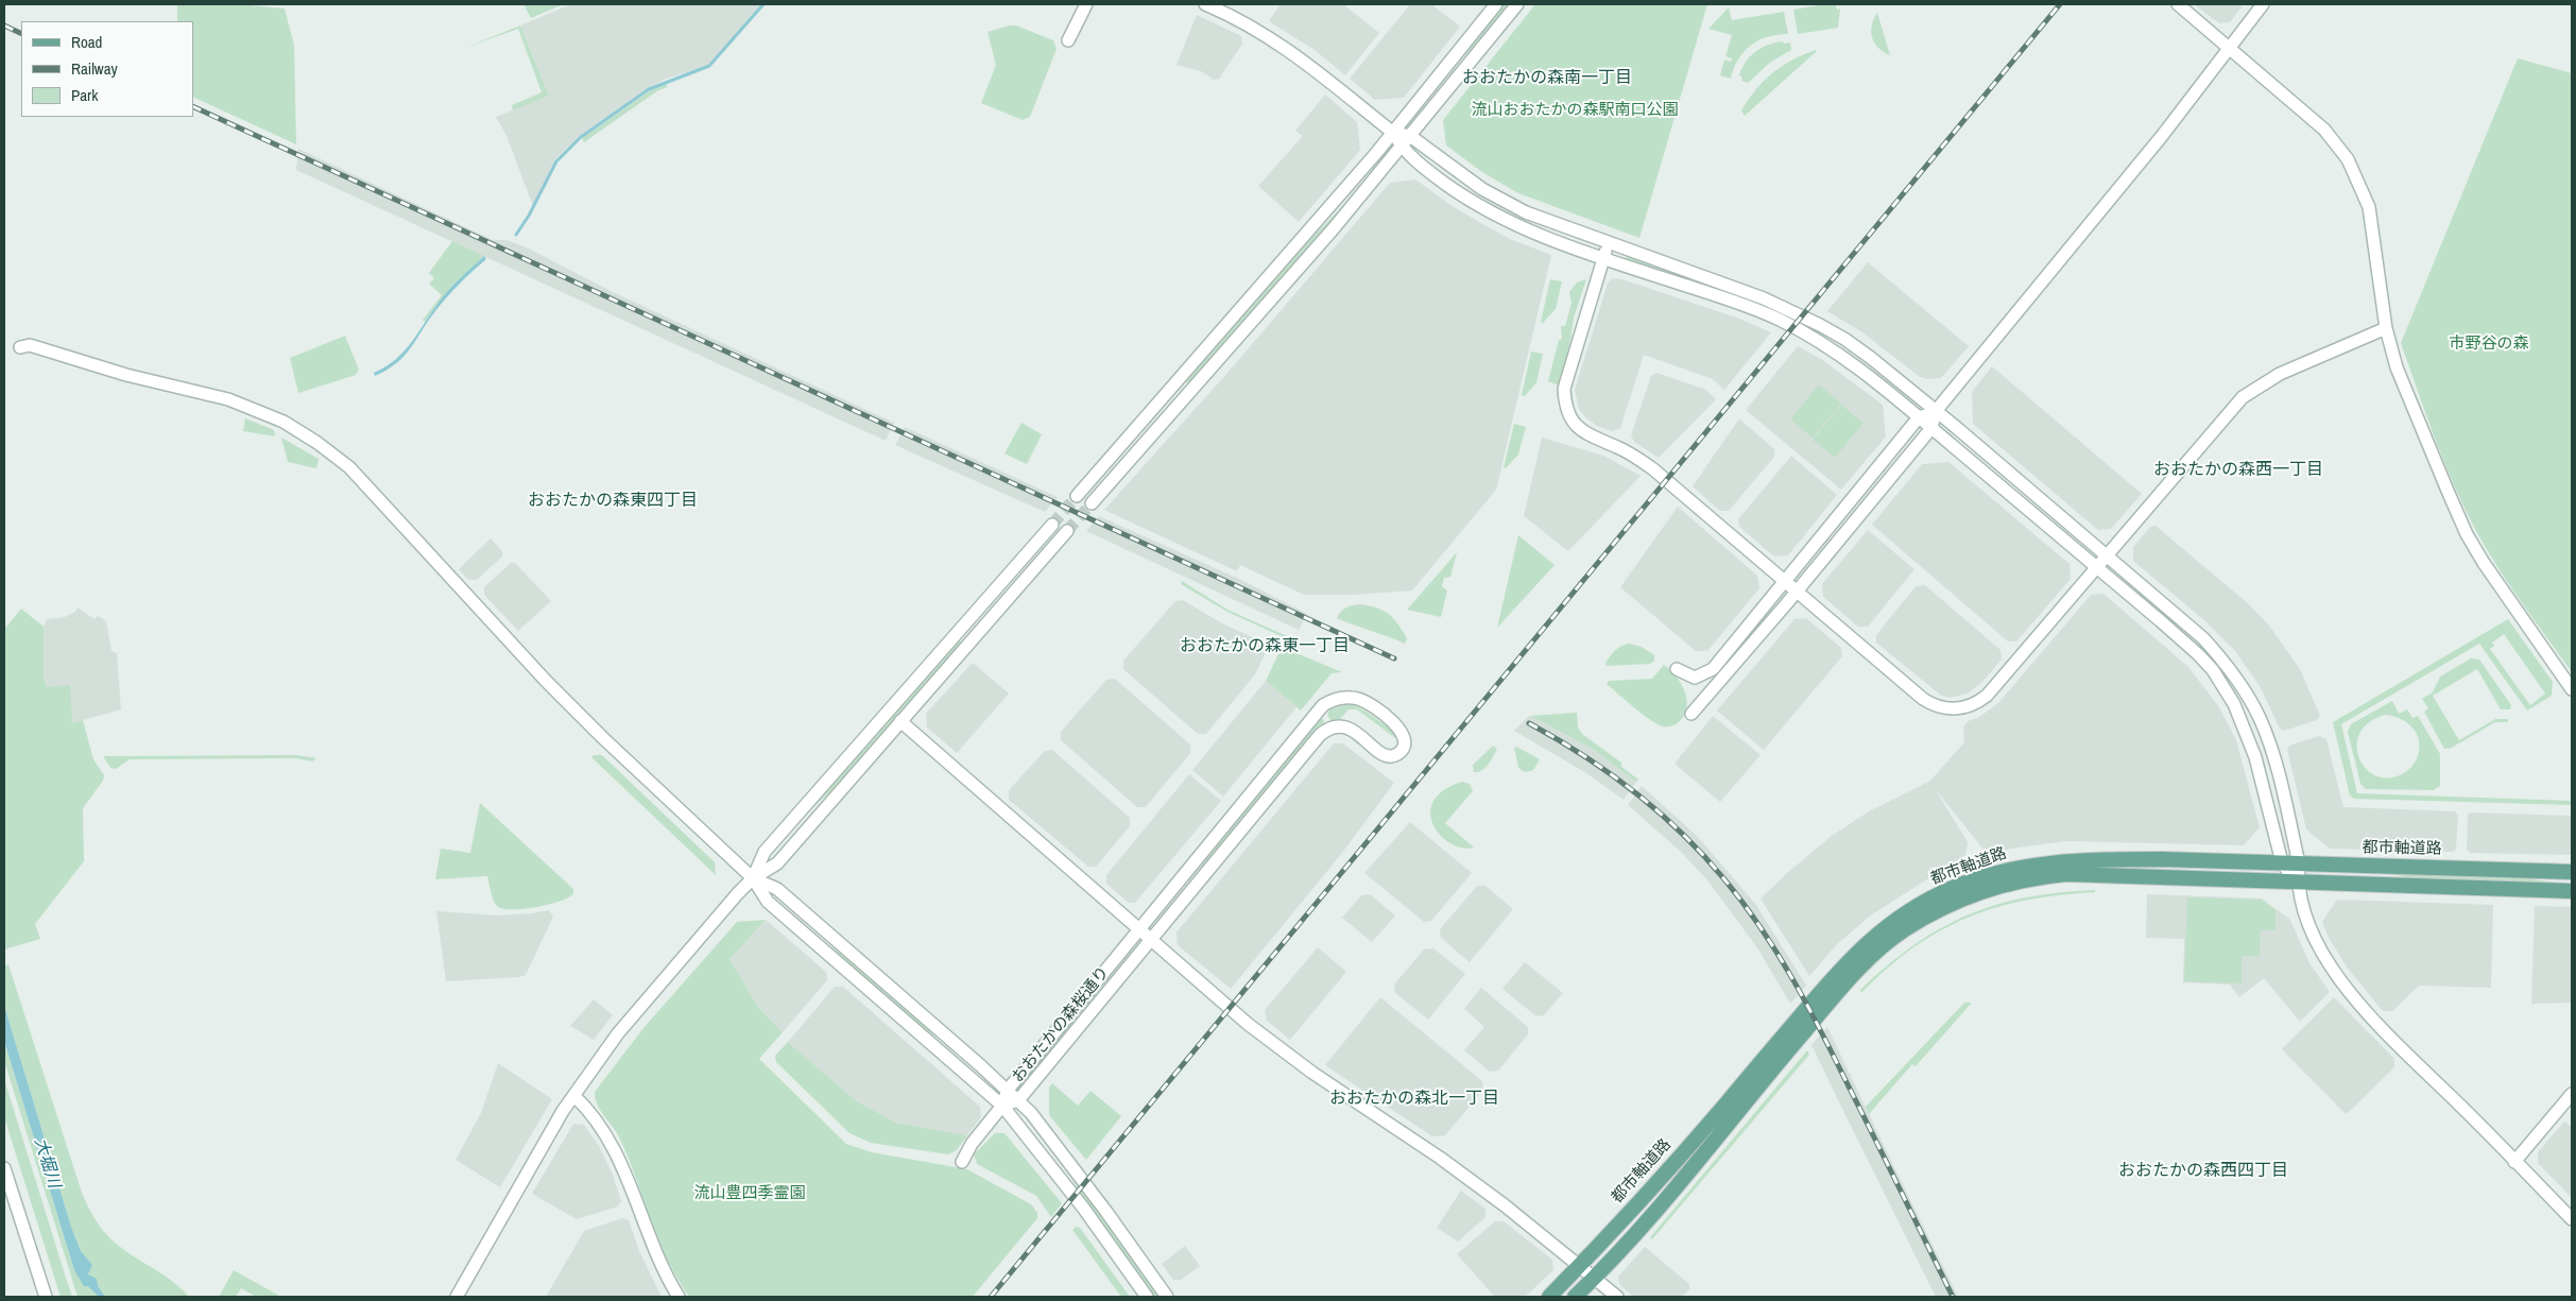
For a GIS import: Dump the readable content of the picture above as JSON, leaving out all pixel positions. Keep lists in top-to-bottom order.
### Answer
{
  "streets": {
    "main road": ["都市軸道路"],
    "street": ["おおたかの森桜通り"]
  },
  "districts": [
    "おおたかの森南一丁目",
    "おおたかの森西一丁目",
    "おおたかの森東四丁目",
    "おおたかの森東一丁目",
    "おおたかの森北一丁目",
    "おおたかの森西四丁目"
  ],
  "water": ["大堀川"],
  "parks": ["流山おおたかの森駅南口公園", "市野谷の森", "流山豊四季霊園"],
  "legend": ["Road", "Railway", "Park"]
}
